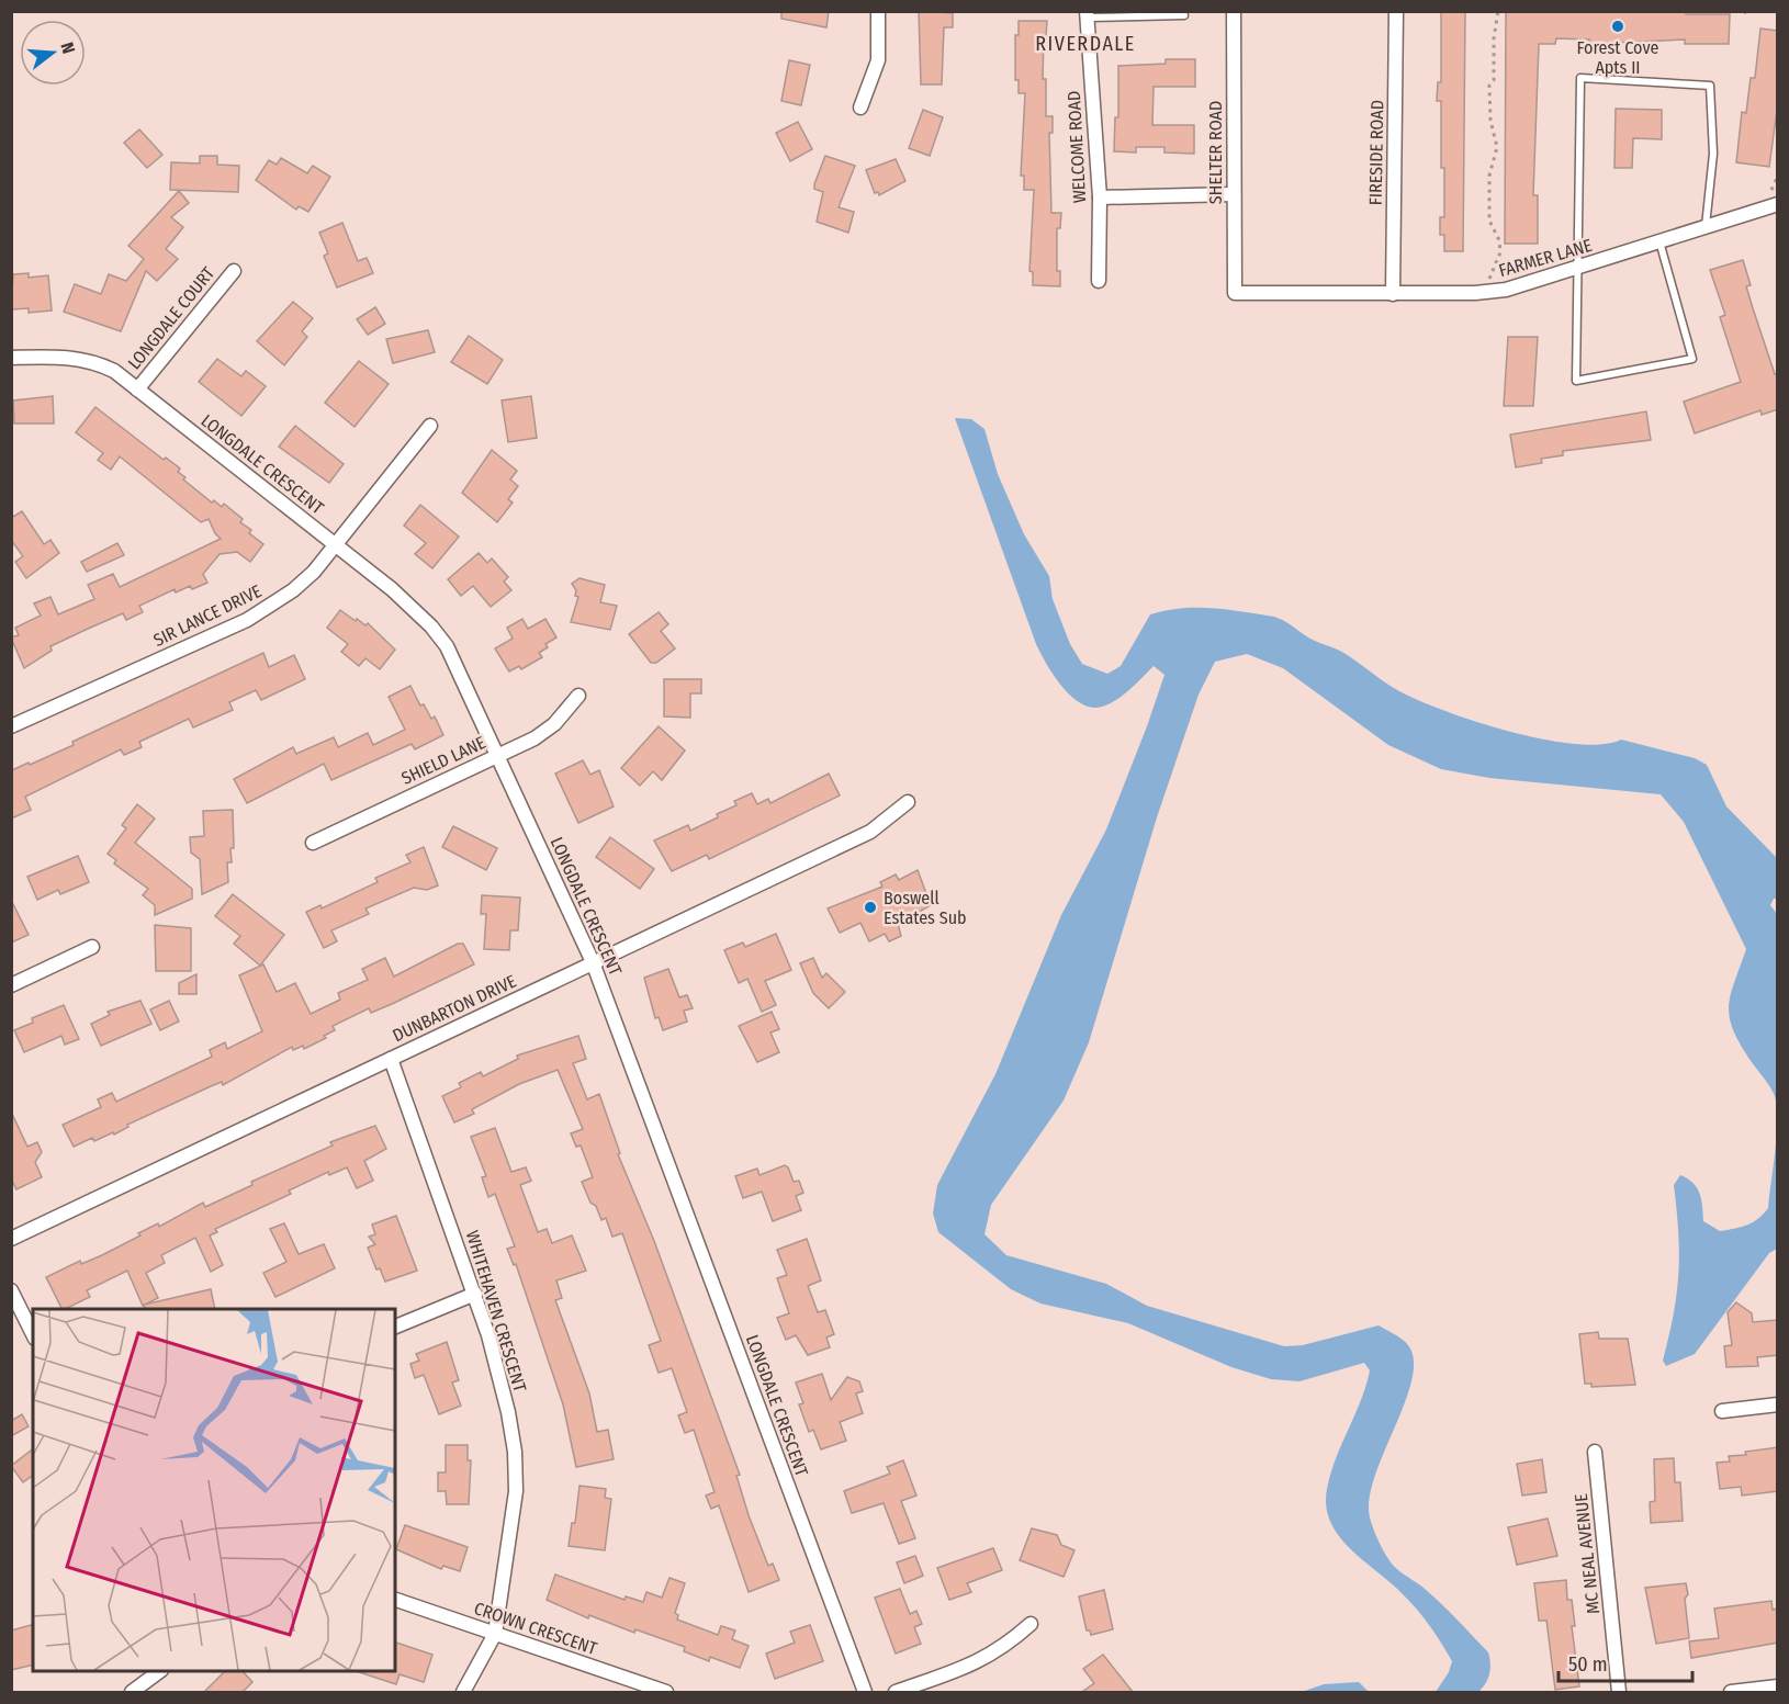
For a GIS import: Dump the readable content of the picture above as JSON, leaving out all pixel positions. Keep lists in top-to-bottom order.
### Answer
{
  "streets": {
    "street": [
      "WELCOME ROAD",
      "SHELTER ROAD",
      "FIRESIDE ROAD",
      "FARMER LANE",
      "LONGDALE COURT",
      "LONGDALE CRESCENT",
      "SIR LANCE DRIVE",
      "SHIELD LANE",
      "DUNBARTON DRIVE",
      "WHITEHAVEN CRESCENT",
      "MC NEAL AVENUE",
      "CROWN CRESCENT"
    ]
  },
  "crossings": [
    ["SHELTER ROAD", "FARMER LANE"],
    ["FIRESIDE ROAD", "FARMER LANE"],
    ["LONGDALE COURT", "LONGDALE CRESCENT"],
    ["LONGDALE CRESCENT", "SIR LANCE DRIVE"],
    ["LONGDALE CRESCENT", "SHIELD LANE"],
    ["LONGDALE CRESCENT", "DUNBARTON DRIVE"],
    ["DUNBARTON DRIVE", "WHITEHAVEN CRESCENT"],
    ["WHITEHAVEN CRESCENT", "CROWN CRESCENT"]
  ],
  "districts": ["RIVERDALE"],
  "places": ["Forest Cove Apts II", "Boswell Estates Sub"],
  "scale_bar": "50 m",
  "north": "right"
}
